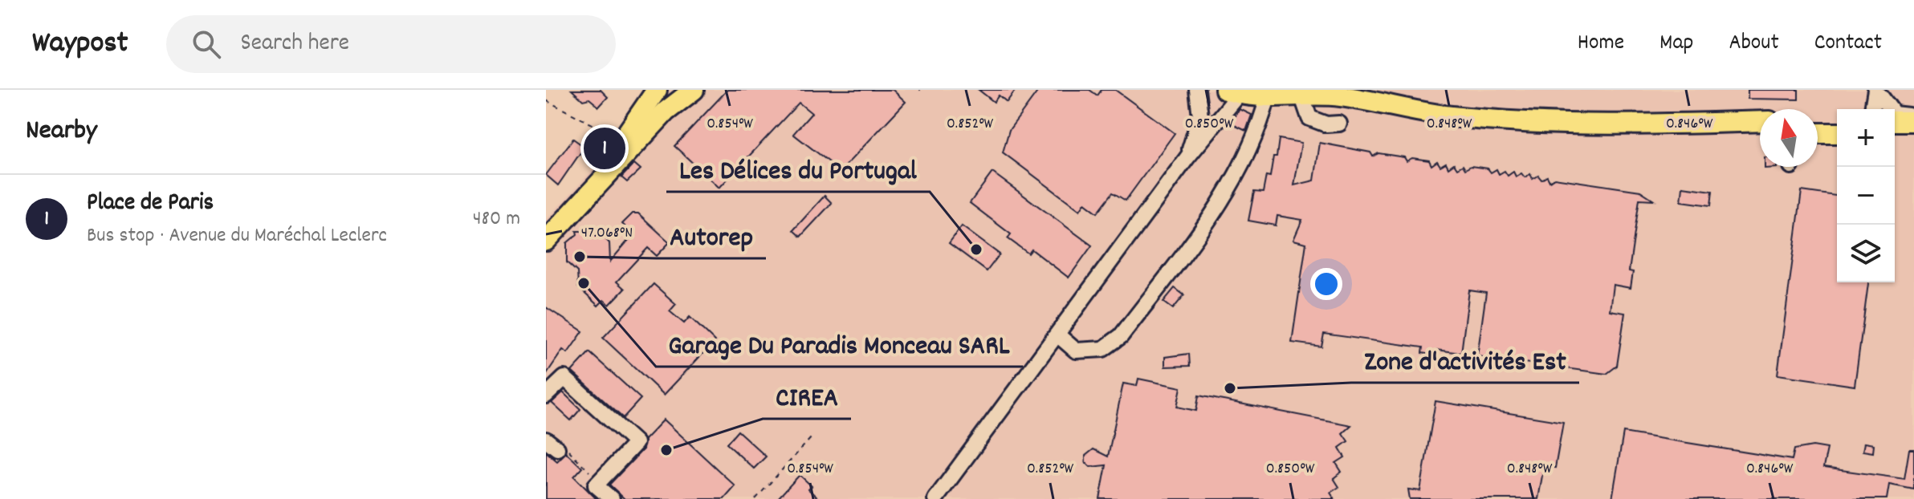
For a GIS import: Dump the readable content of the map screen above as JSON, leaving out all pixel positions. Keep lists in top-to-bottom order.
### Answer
{
  "places": [
    "Les Délices du Portugal",
    "Autorep",
    "Garage Du Paradis Monceau SARL",
    "Zone d'activités Est",
    "CIREA"
  ],
  "north": "top",
  "page": {
    "header": "Waypost",
    "search": "Search here",
    "nav": [
      "Home",
      "Map",
      "About",
      "Contact"
    ],
    "heading": "Nearby",
    "map_buttons": ["+", "−"],
    "pins": "1",
    "list": [
      {
        "mark": "1",
        "name": "Place de Paris",
        "note": "Bus stop · Avenue du Maréchal Leclerc",
        "value": "480 m"
      }
    ]
  },
  "coordinates": [
    "0.854°W",
    "0.852°W",
    "0.850°W",
    "0.848°W",
    "0.846°W",
    "47.068°N"
  ]
}
